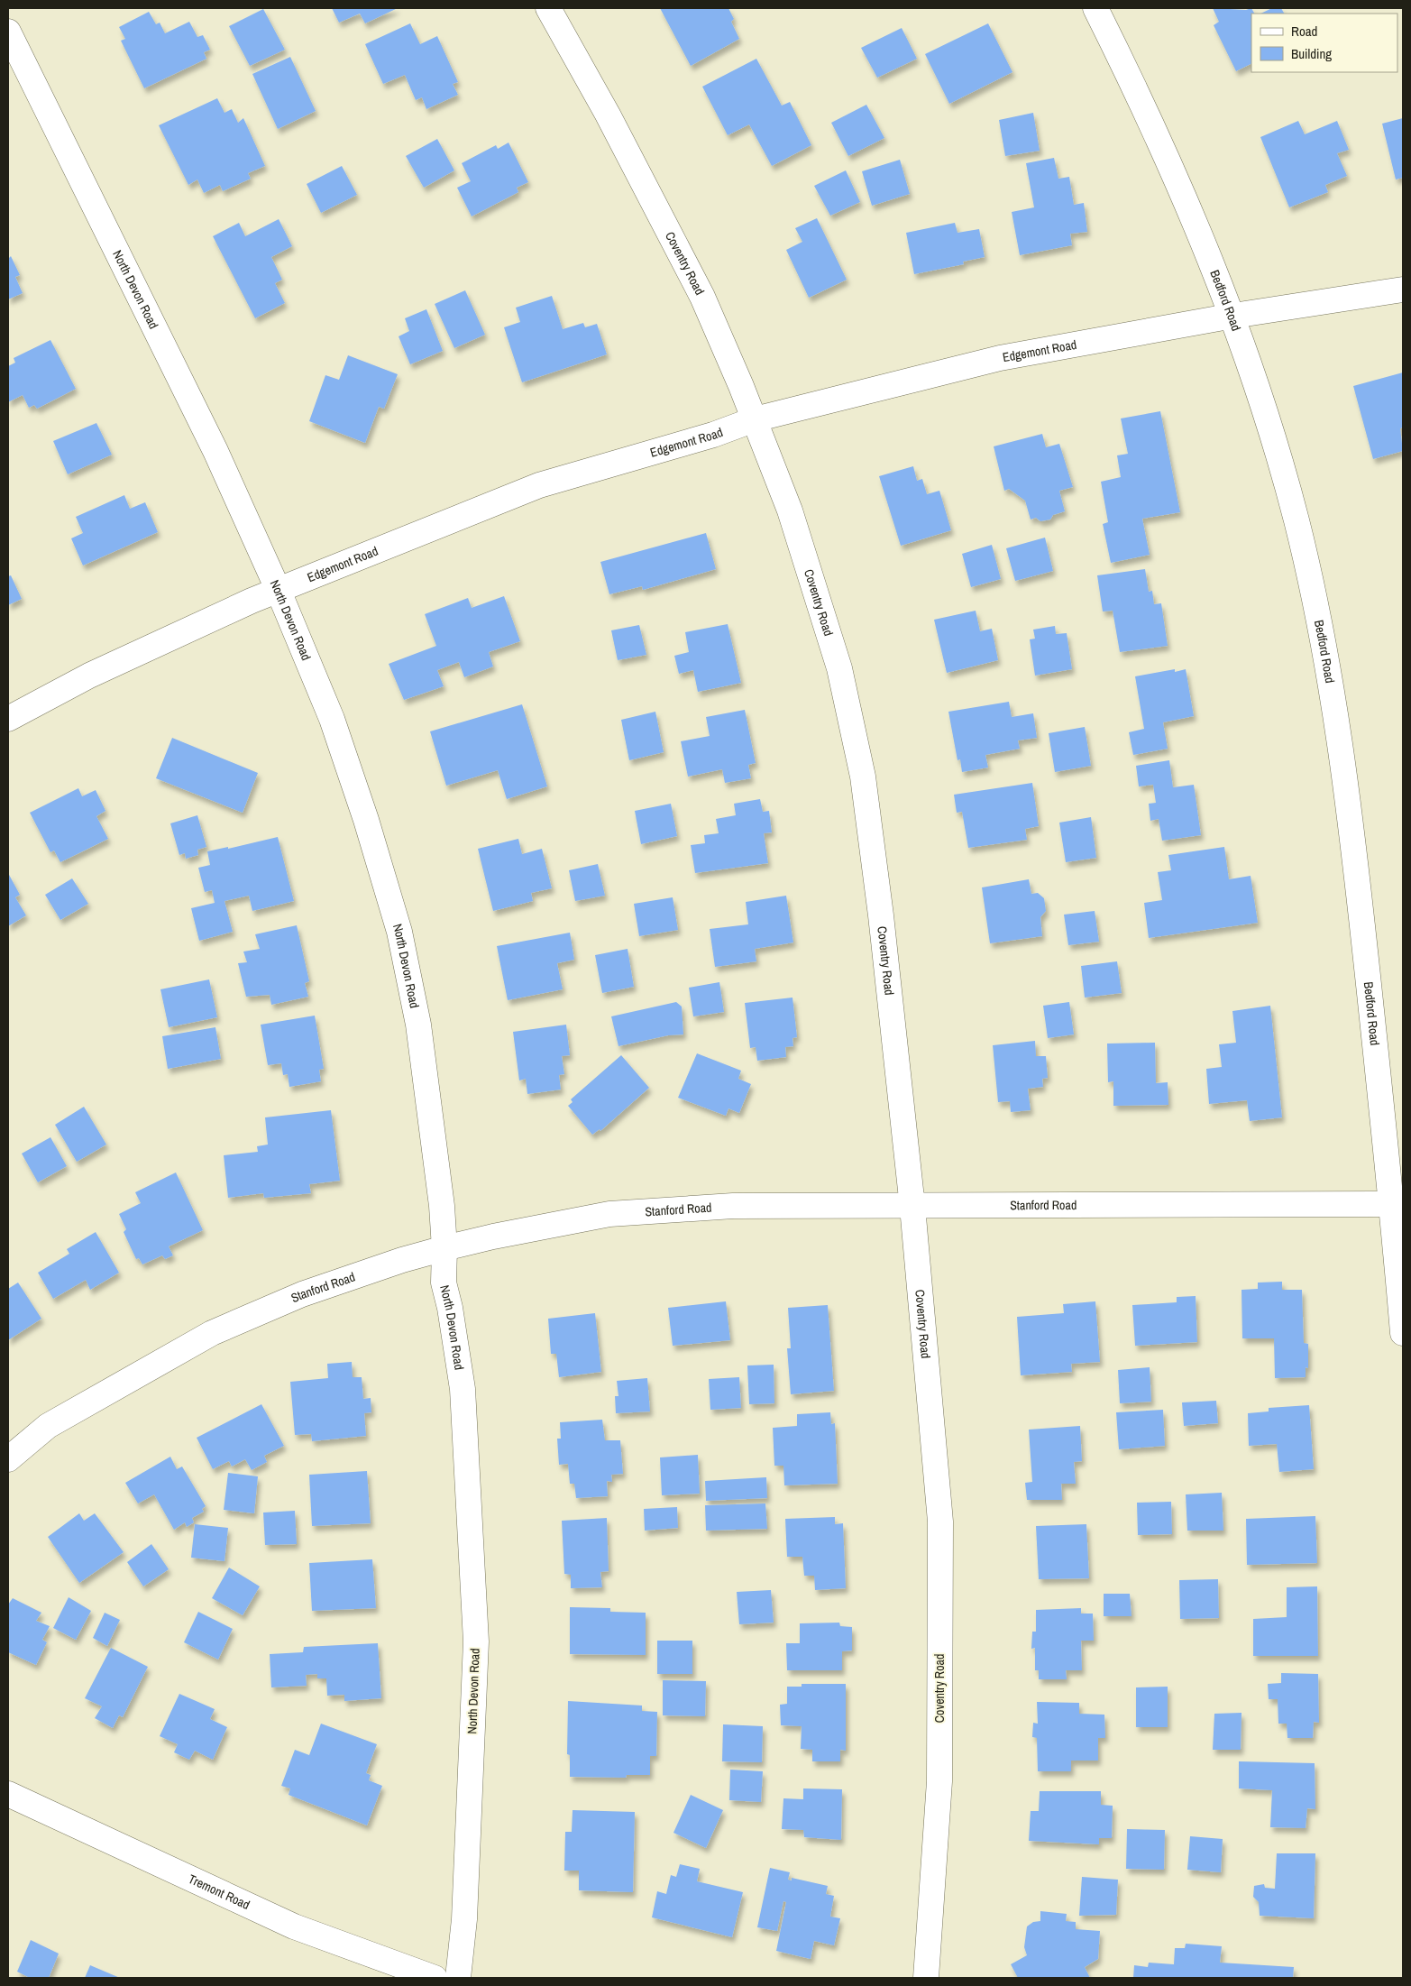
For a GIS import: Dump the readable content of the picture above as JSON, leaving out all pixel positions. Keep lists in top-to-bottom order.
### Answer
{
  "streets": {
    "street": [
      "Coventry Road",
      "North Devon Road",
      "Bedford Road",
      "Edgemont Road",
      "Stanford Road",
      "Tremont Road"
    ]
  },
  "crossings": [
    ["Coventry Road", "Edgemont Road"],
    ["Coventry Road", "Stanford Road"],
    ["North Devon Road", "Edgemont Road"],
    ["North Devon Road", "Stanford Road"],
    ["Bedford Road", "Edgemont Road"],
    ["Bedford Road", "Stanford Road"]
  ],
  "legend": ["Road", "Building"]
}
